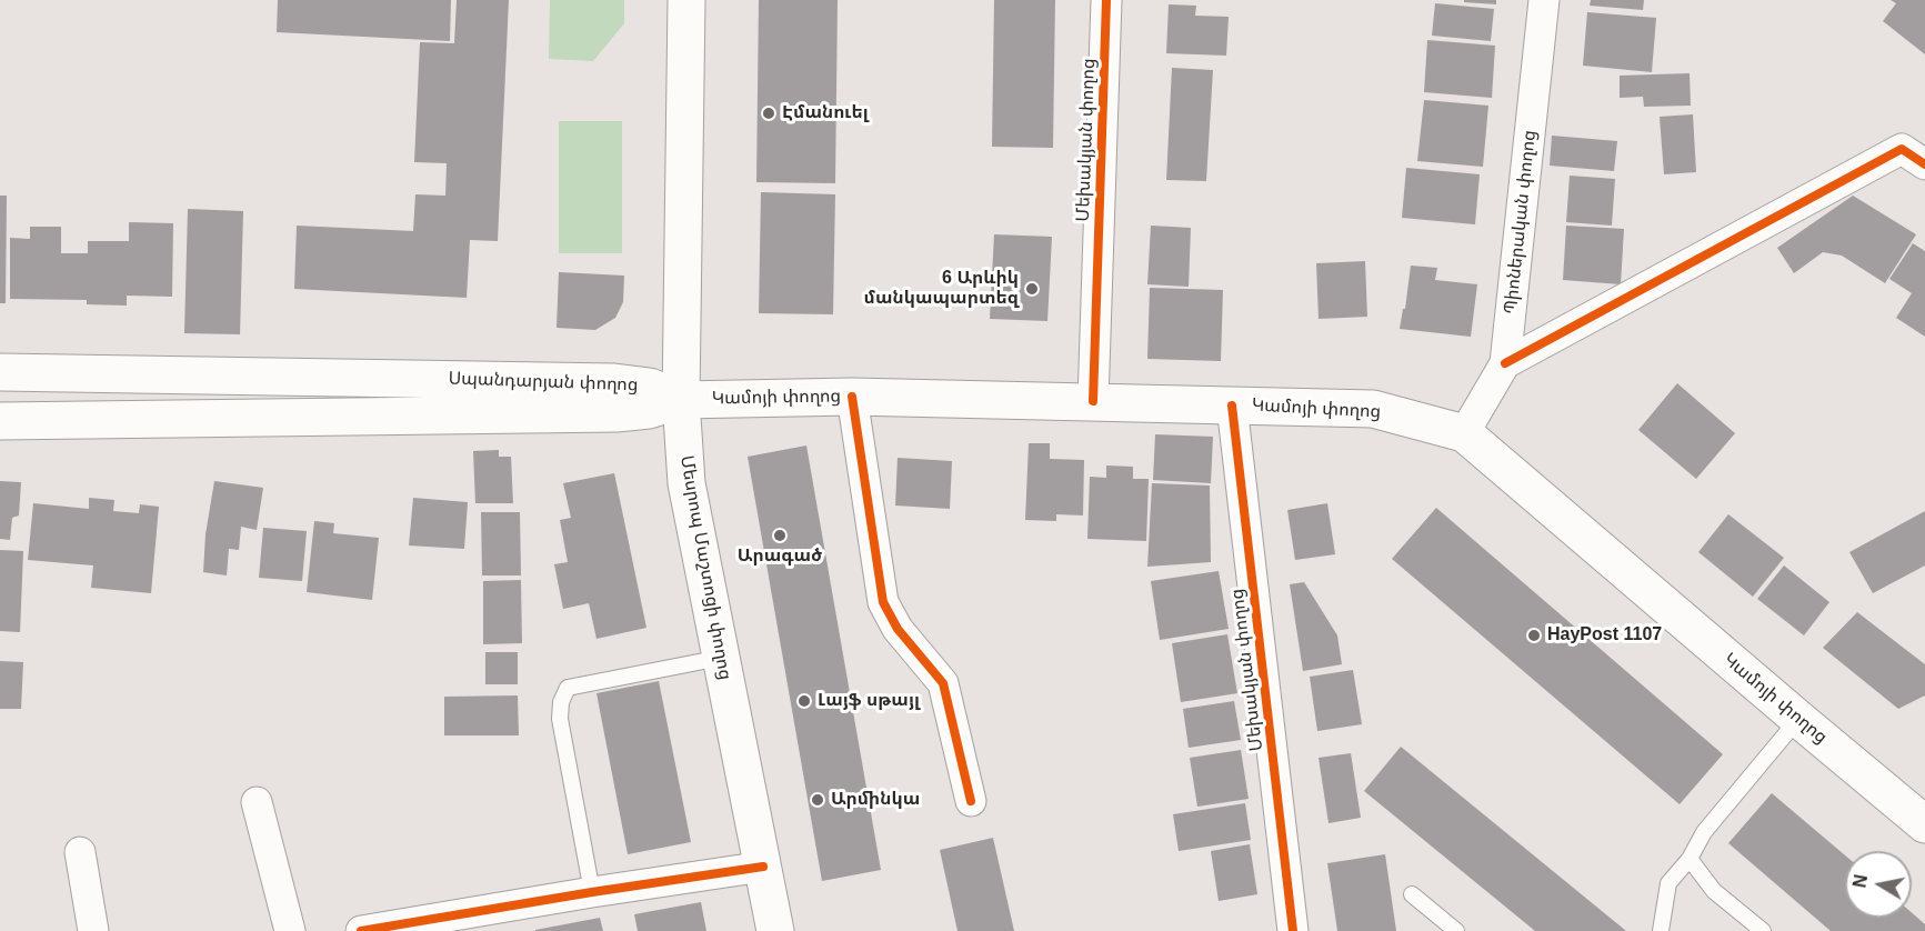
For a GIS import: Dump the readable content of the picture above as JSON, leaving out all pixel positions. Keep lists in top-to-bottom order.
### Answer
{
  "streets": {
    "main road": ["Սպանդարյան փողոց", "Կամոյի փողոց", "Մեսրոպ Մաշտոցի փողոց"],
    "street": ["Մեխակյան փողոց", "Պիոներական փողոց"]
  },
  "crossings": [
    ["Մեխակյան փողոց", "Կամոյի փողոց"],
    ["Պիոներական փողոց", "Կամոյի փողոց"],
    ["Սպանդարյան փողոց", "Կամոյի փողոց"],
    ["Սպանդարյան փողոց", "Մեսրոպ Մաշտոցի փողոց"],
    ["Կամոյի փողոց", "Մեսրոպ Մաշտոցի փողոց"]
  ],
  "places": [
    "Էմանուել",
    "6 Արևիկ մանկապարտեզ",
    "Արագած",
    "HayPost 1107",
    "Լայֆ սթայլ",
    "Արմինկա"
  ],
  "north": "left"
}
